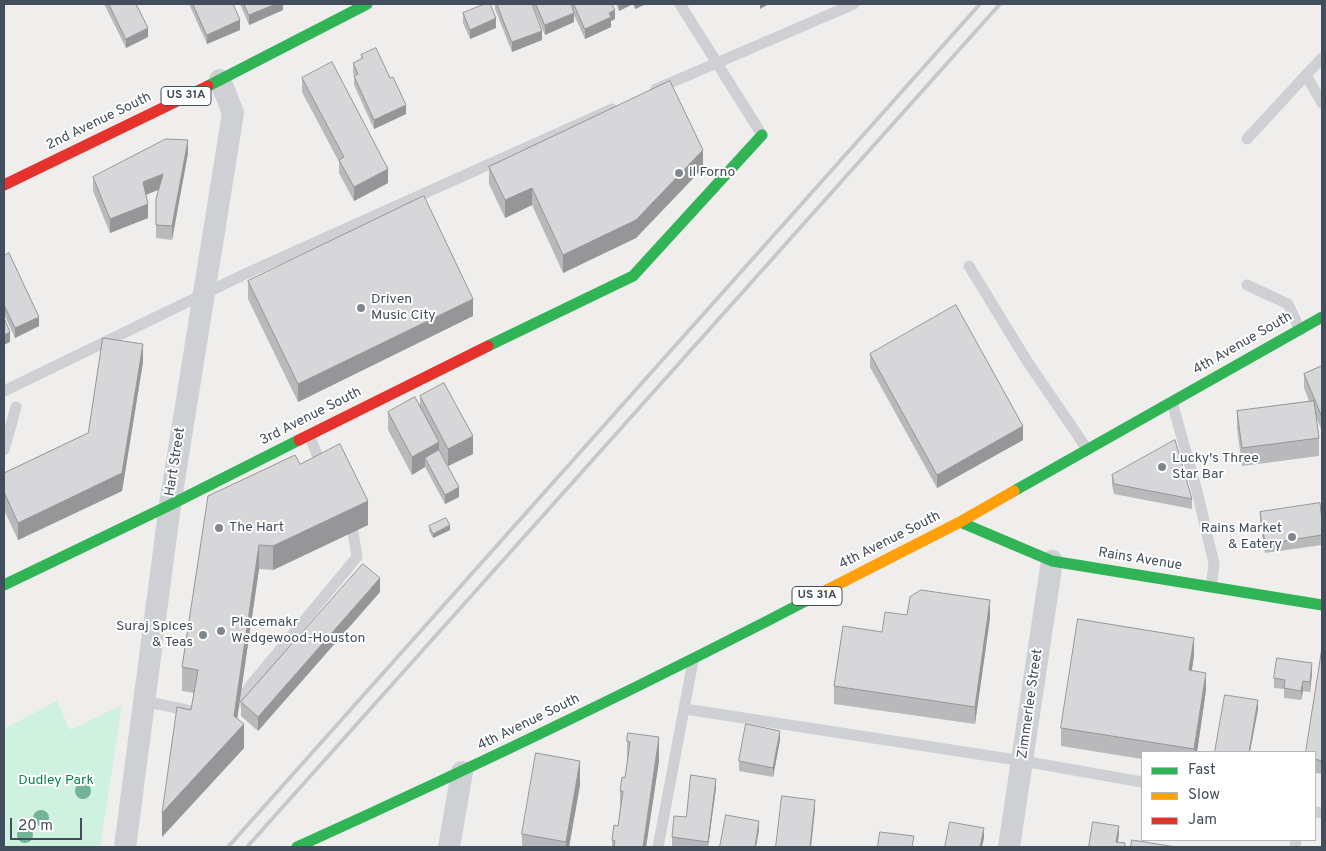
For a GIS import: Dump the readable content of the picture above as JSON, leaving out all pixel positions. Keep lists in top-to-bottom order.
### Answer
{
  "streets": {
    "main road": [
      "US 31A",
      "2nd Avenue South",
      "4th Avenue South",
      "3rd Avenue South",
      "Rains Avenue"
    ],
    "street": ["Hart Street", "Zimmerlee Street"]
  },
  "crossings": [
    ["2nd Avenue South", "Hart Street"],
    ["4th Avenue South", "Rains Avenue"],
    ["3rd Avenue South", "Hart Street"],
    ["Rains Avenue", "Zimmerlee Street"]
  ],
  "parks": ["Dudley Park"],
  "places": [
    "il Forno",
    "Driven Music City",
    "Lucky's Three Star Bar",
    "The Hart",
    "Rains Market & Eatery",
    "Placemakr Wedgewood-Houston",
    "Suraj Spices & Teas"
  ],
  "legend": ["Fast", "Slow", "Jam"],
  "scale_bar": "20 m"
}
